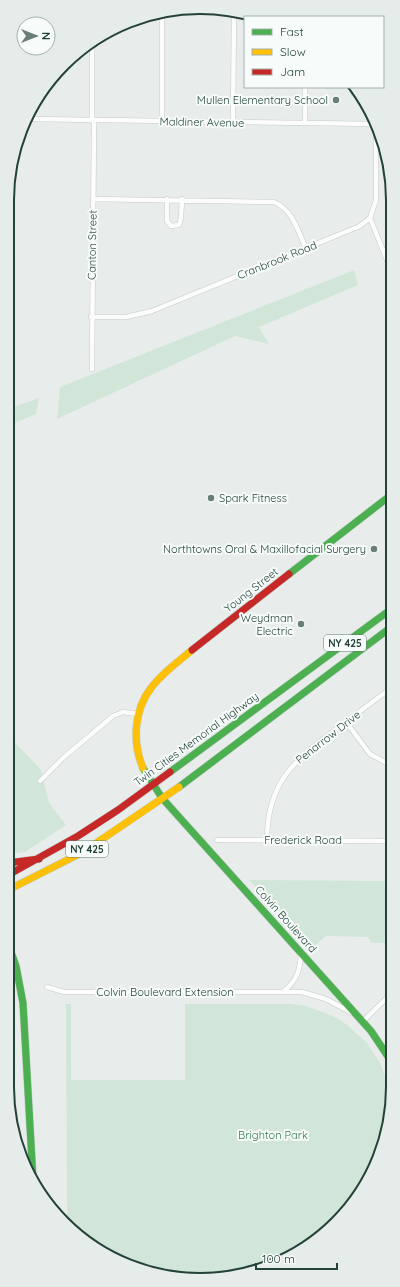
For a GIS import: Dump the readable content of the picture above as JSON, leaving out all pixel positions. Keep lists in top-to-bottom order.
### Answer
{
  "streets": {
    "main road": [
      "Young Street",
      "NY 425",
      "Twin Cities Memorial Highway",
      "Colvin Boulevard"
    ],
    "street": [
      "Maldiner Avenue",
      "Canton Street",
      "Cranbrook Road",
      "Penarrow Drive",
      "Frederick Road",
      "Colvin Boulevard Extension"
    ]
  },
  "crossings": [
    ["Maldiner Avenue", "Canton Street"],
    ["Canton Street", "Cranbrook Road"],
    ["Young Street", "NY 425"],
    ["Young Street", "Twin Cities Memorial Highway"],
    ["Young Street", "Colvin Boulevard"],
    ["NY 425", "Colvin Boulevard"],
    ["Penarrow Drive", "Frederick Road"],
    ["Colvin Boulevard", "Colvin Boulevard Extension"]
  ],
  "parks": ["Brighton Park"],
  "places": [
    "Mullen Elementary School",
    "Spark Fitness",
    "Northtowns Oral & Maxillofacial Surgery",
    "Weydman Electric"
  ],
  "legend": ["Fast", "Slow", "Jam"],
  "scale_bar": "100 m",
  "north": "right"
}
